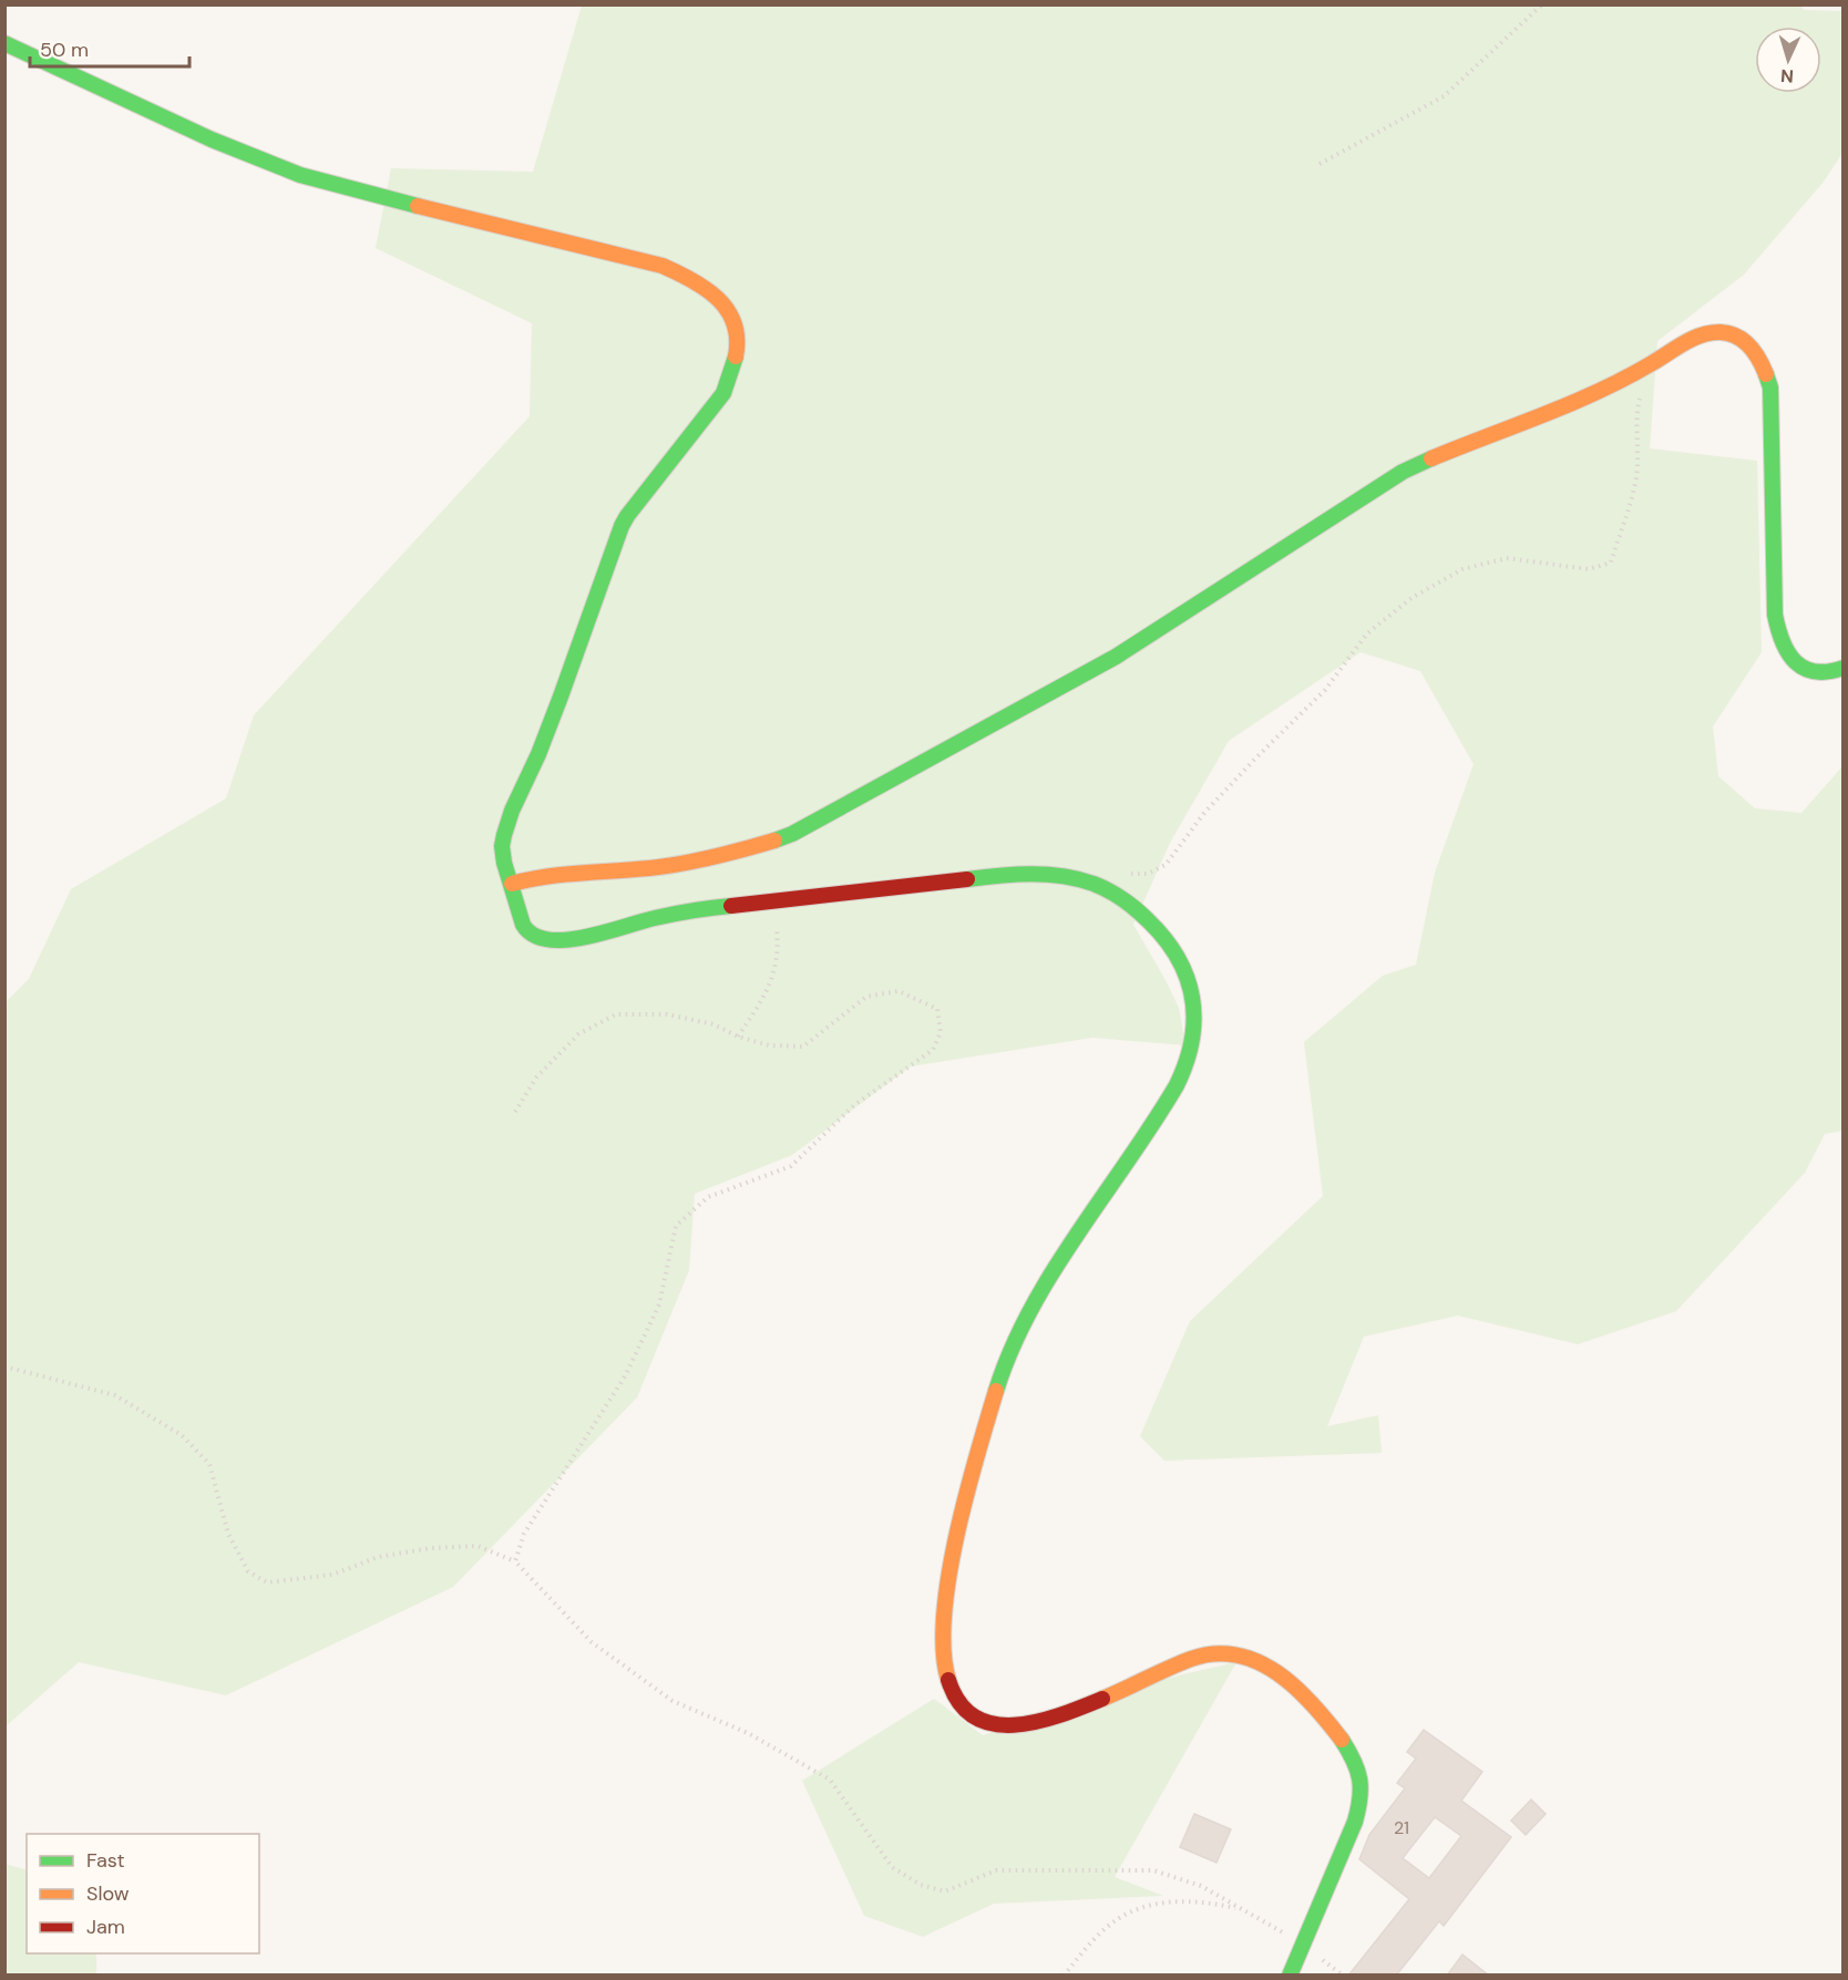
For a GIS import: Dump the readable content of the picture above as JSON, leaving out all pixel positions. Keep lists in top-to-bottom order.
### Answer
{
  "house_numbers": ["21"],
  "legend": ["Fast", "Slow", "Jam"],
  "scale_bar": "50 m",
  "north": "bottom"
}
